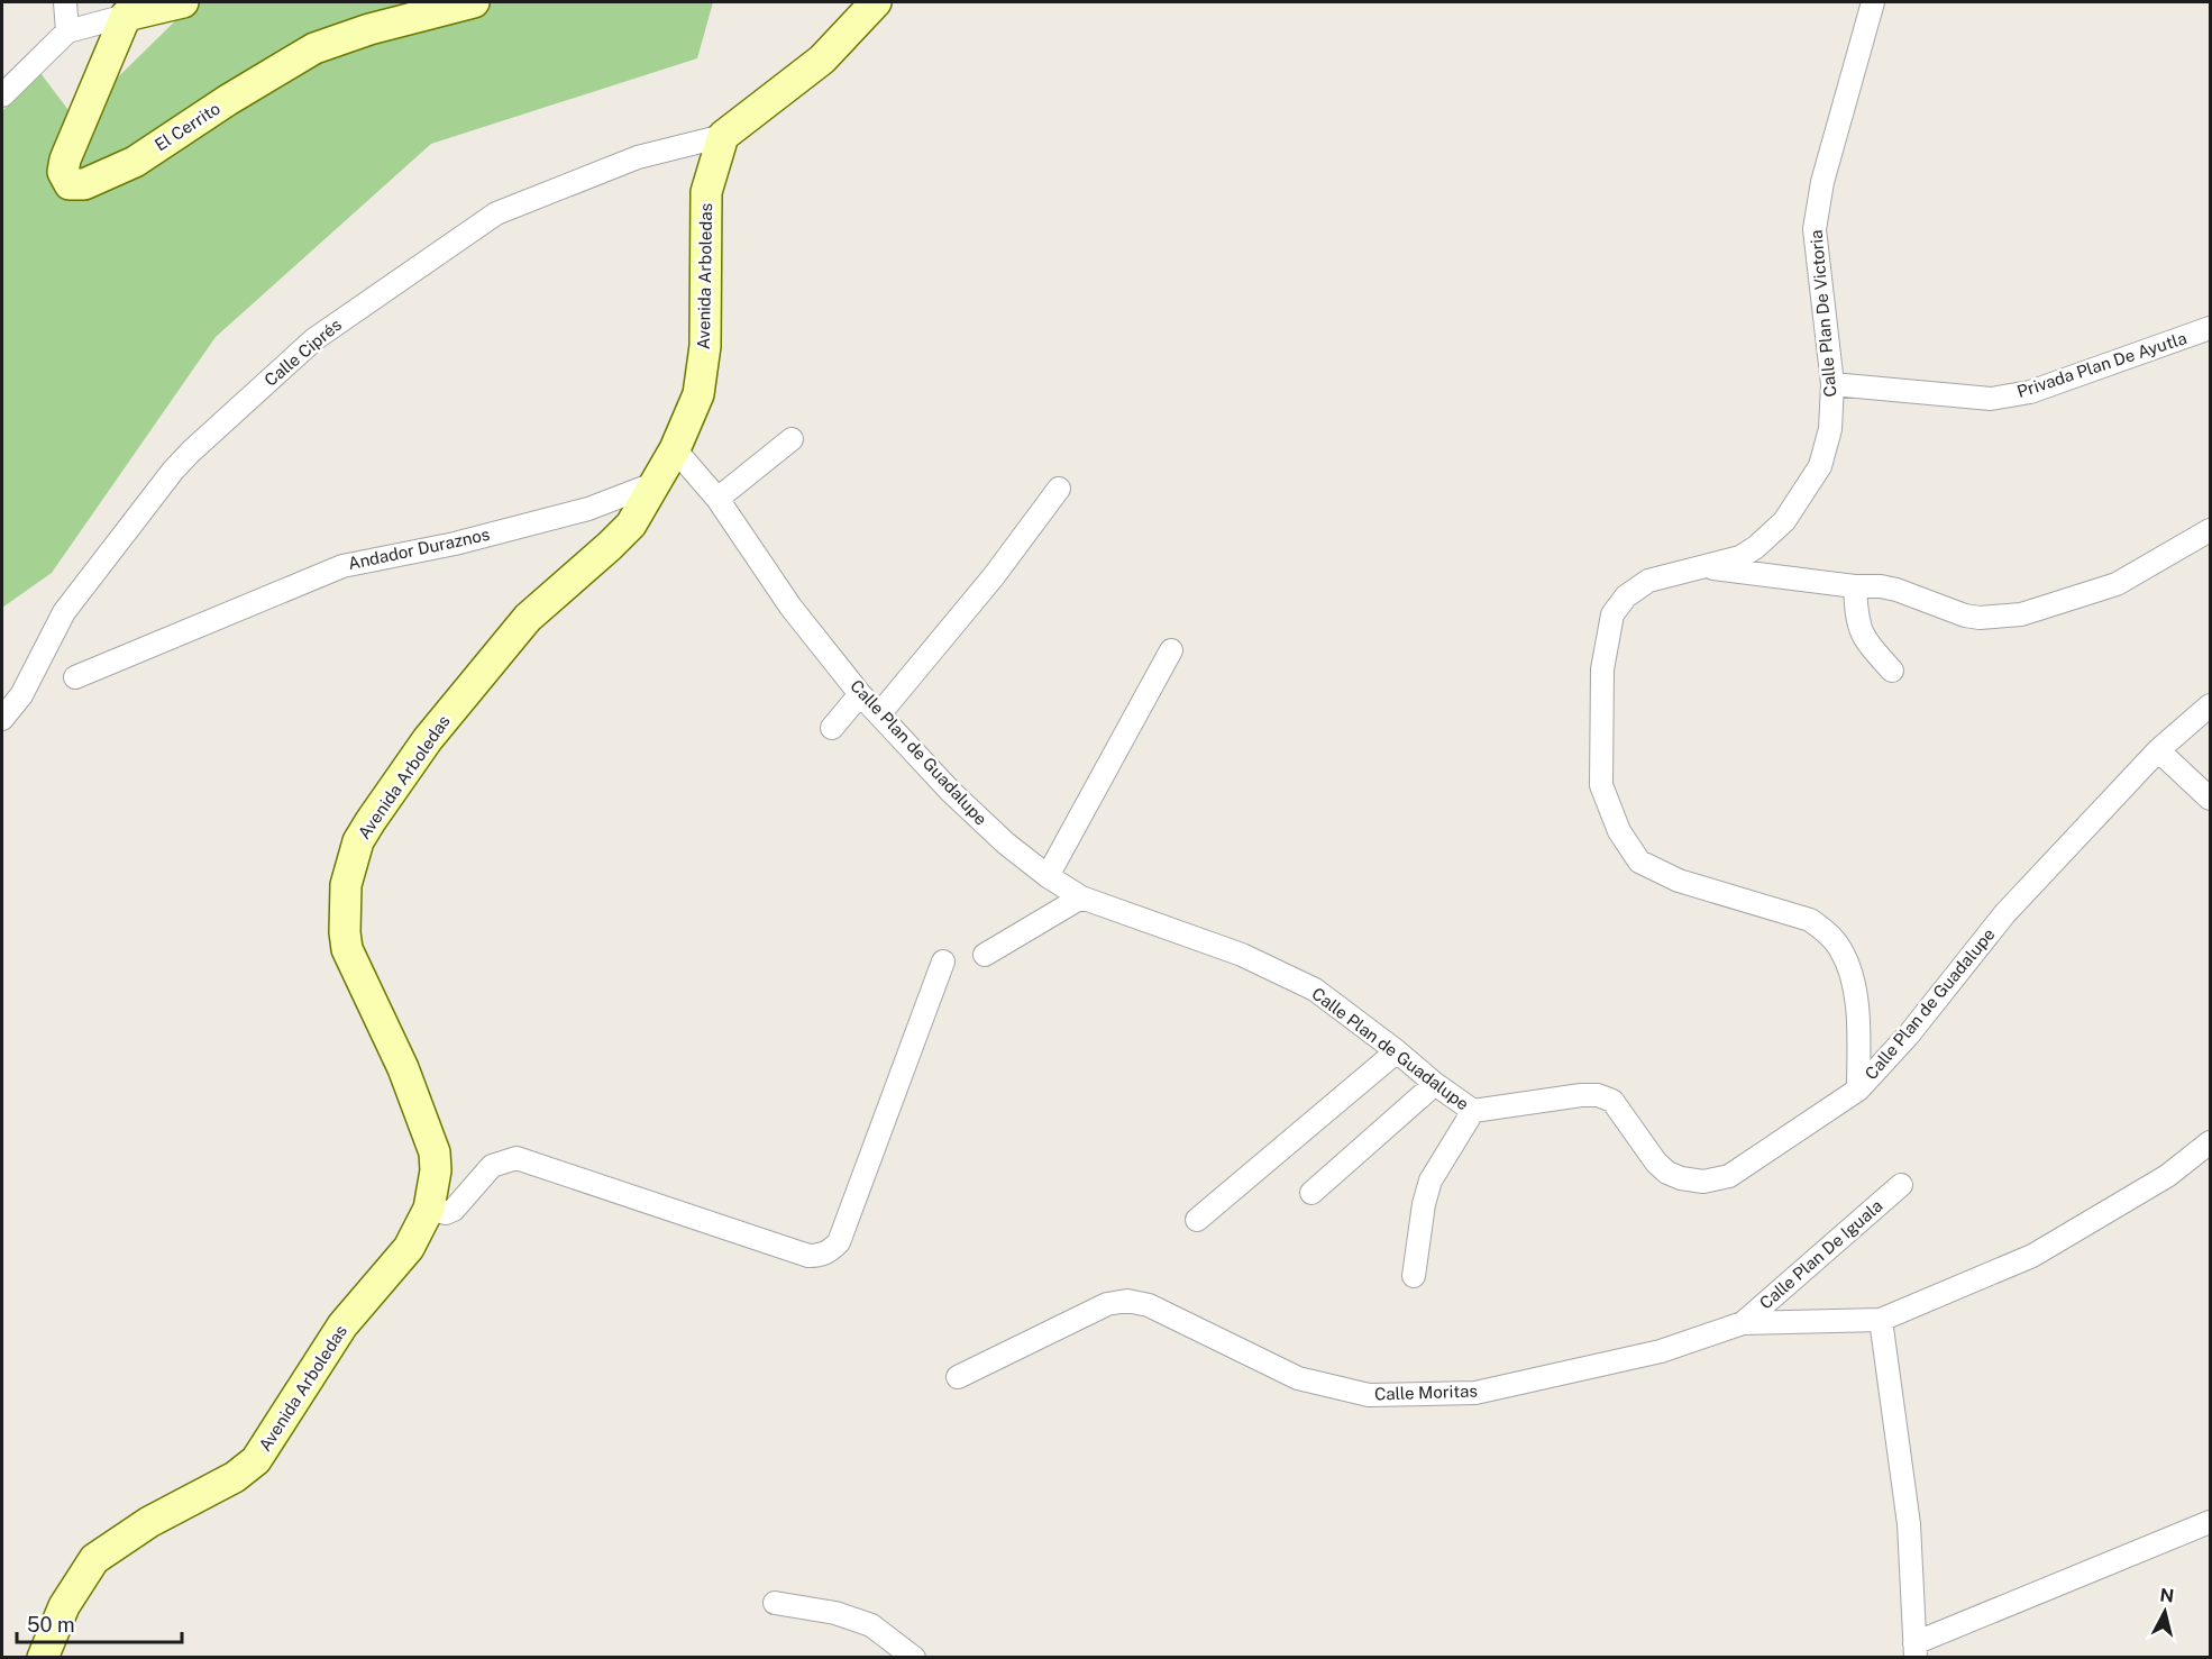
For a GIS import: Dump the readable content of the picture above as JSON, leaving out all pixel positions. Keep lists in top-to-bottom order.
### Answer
{
  "streets": {
    "main road": ["El Cerrito", "Avenida Arboledas"],
    "street": [
      "Calle Plan De Victoria",
      "Calle Ciprés",
      "Privada Plan De Ayutla",
      "Andador Duraznos",
      "Calle Plan de Guadalupe",
      "Calle Plan De Iguala",
      "Calle Moritas"
    ]
  },
  "crossings": [
    ["Avenida Arboledas", "Calle Ciprés"],
    ["Avenida Arboledas", "Andador Duraznos"],
    ["Avenida Arboledas", "Calle Plan de Guadalupe"],
    ["Calle Plan De Victoria", "Privada Plan De Ayutla"],
    ["Calle Plan De Victoria", "Calle Plan de Guadalupe"],
    ["Calle Plan De Iguala", "Calle Moritas"]
  ],
  "scale_bar": "50 m",
  "north": "top"
}
